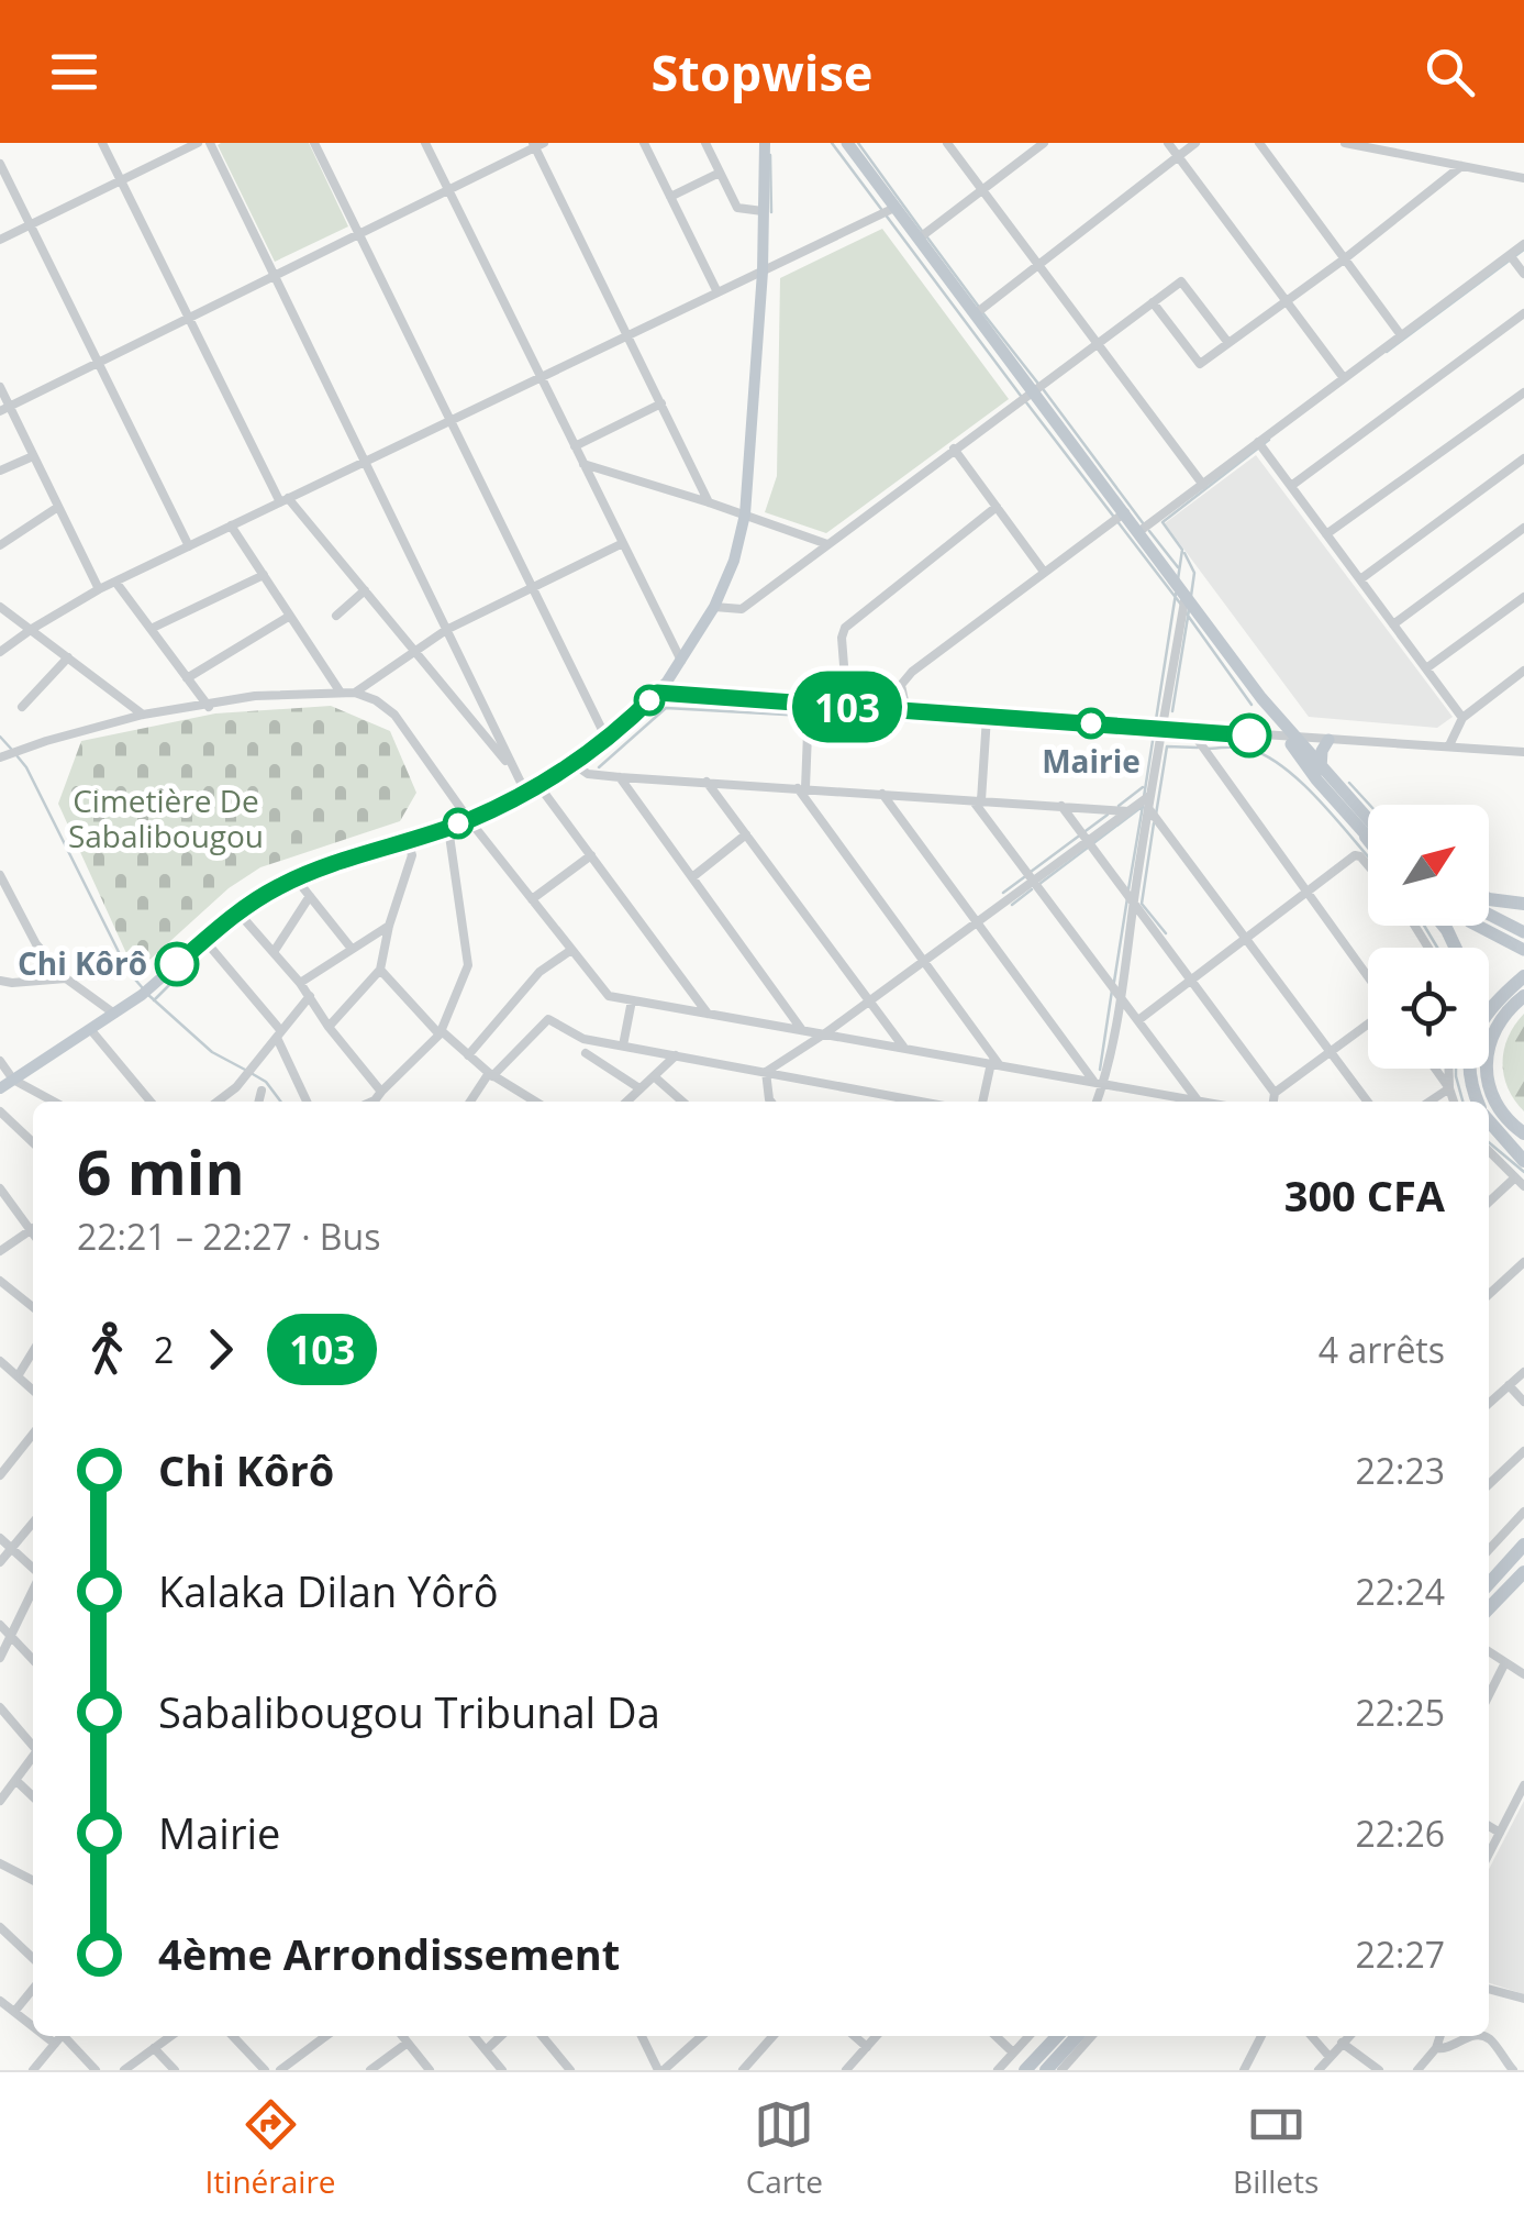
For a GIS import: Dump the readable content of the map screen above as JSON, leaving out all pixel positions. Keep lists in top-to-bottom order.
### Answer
{
  "parks": ["Cimetière De Sabalibougou"],
  "places": ["Mairie", "Chi Kôrô"],
  "lines": ["bus line 103"],
  "north": "top right",
  "page": {
    "header": "Stopwise",
    "on_map": "103",
    "heading": ["6 min", "22:21 – 22:27 · Bus", "300 CFA"],
    "legs": ["2", "103", "4 arrêts"],
    "list": [
      {
        "name": "Chi Kôrô",
        "value": "22:23"
      },
      {
        "name": "Kalaka Dilan Yôrô",
        "value": "22:24"
      },
      {
        "name": "Sabalibougou Tribunal Da",
        "value": "22:25"
      },
      {
        "name": "Mairie",
        "value": "22:26"
      },
      {
        "name": "4ème Arrondissement",
        "value": "22:27"
      }
    ],
    "tabs": ["Itinéraire", "Carte", "Billets"]
  }
}
